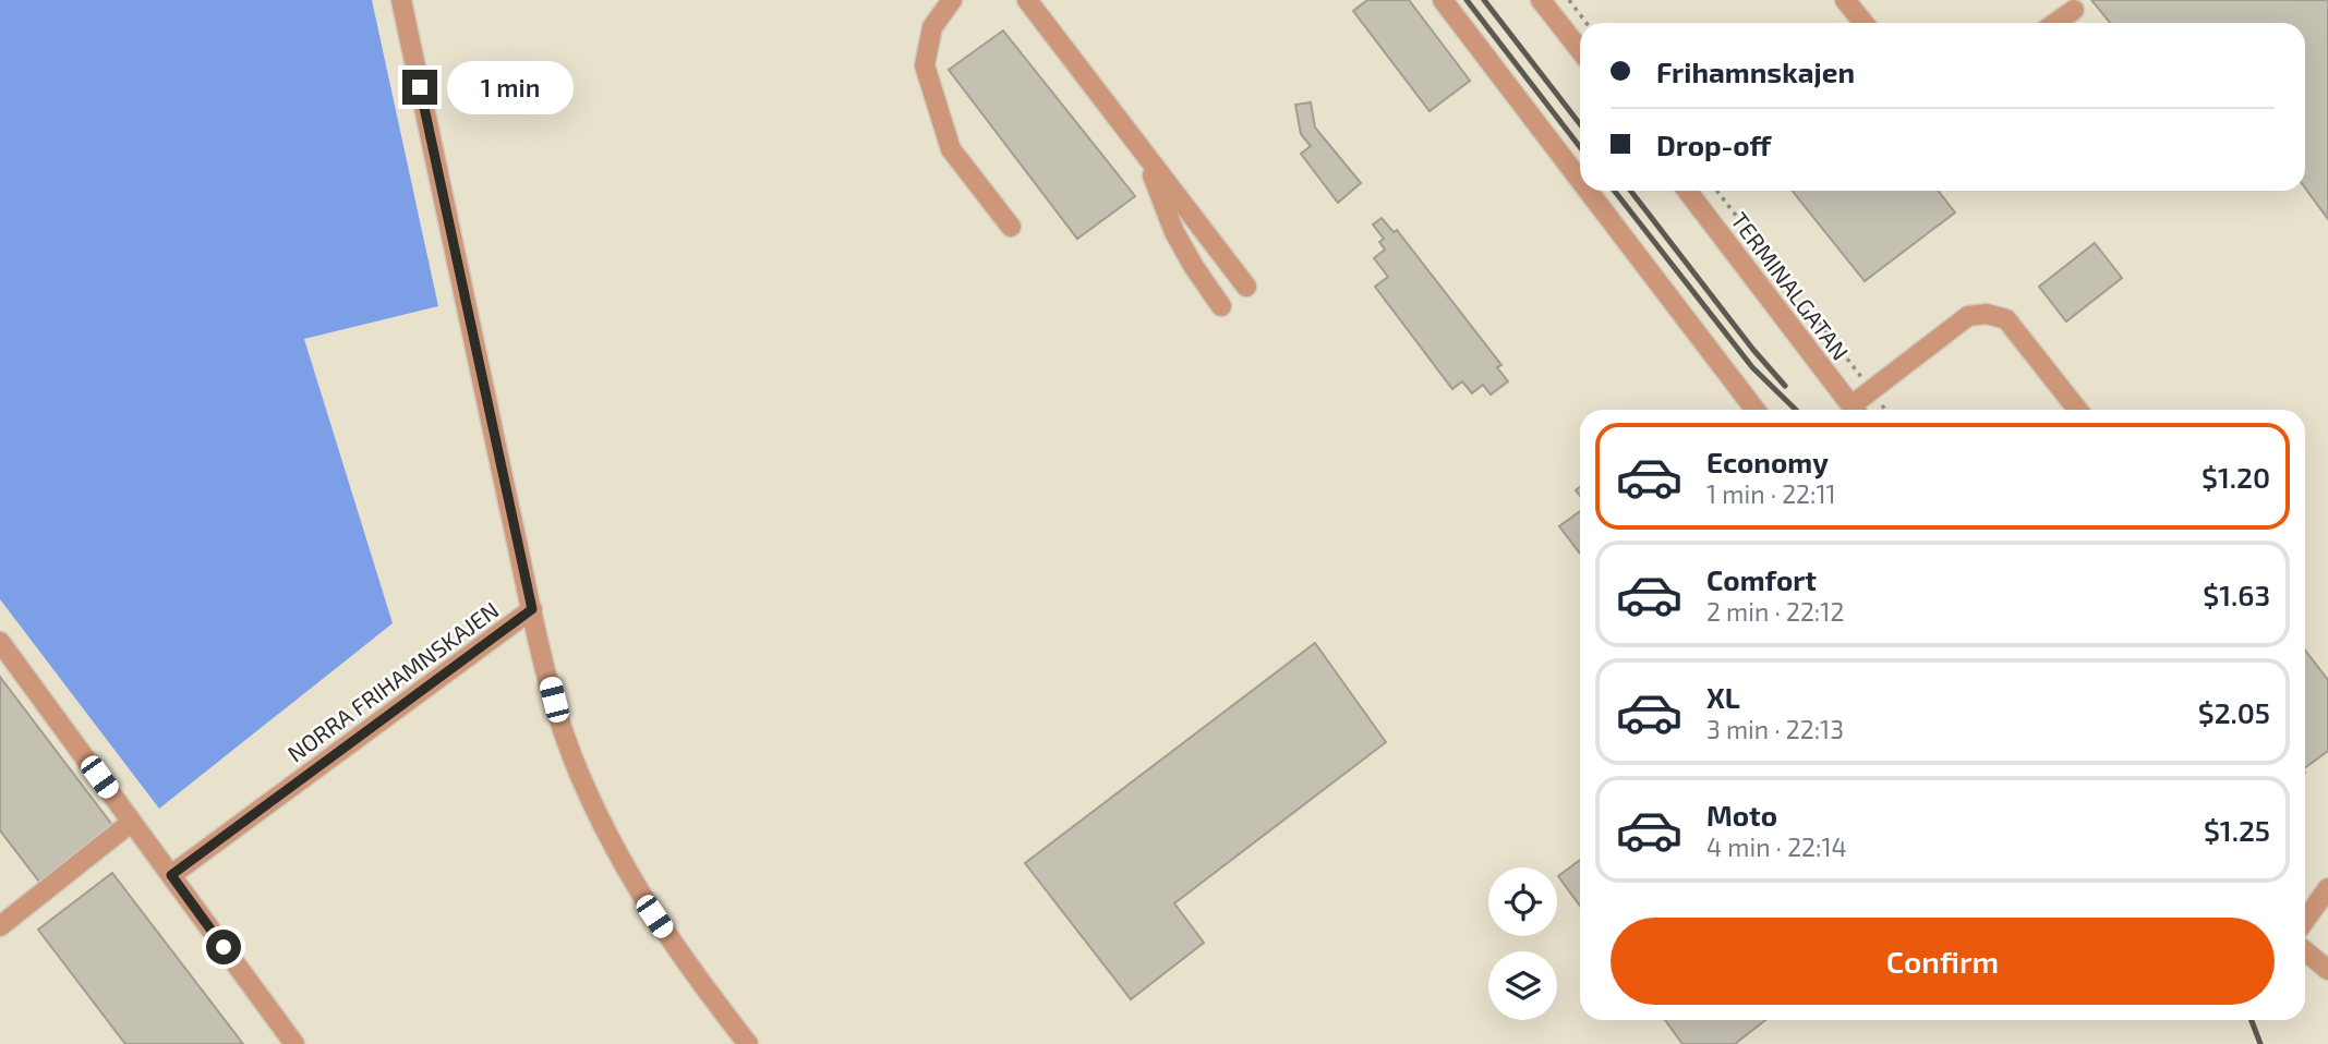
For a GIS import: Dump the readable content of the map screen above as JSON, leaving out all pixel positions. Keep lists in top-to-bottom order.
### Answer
{
  "streets": {
    "street": ["TERMINALGATAN", "NORRA FRIHAMNSKAJEN"]
  },
  "page": {
    "banner": ["Frihamnskajen", "Drop-off"],
    "bubble": "1 min",
    "list": [
      {
        "name": "Economy",
        "note": "1 min · 22:11",
        "value": "$1.20"
      },
      {
        "name": "Comfort",
        "note": "2 min · 22:12",
        "value": "$1.63"
      },
      {
        "name": "XL",
        "note": "3 min · 22:13",
        "value": "$2.05"
      },
      {
        "name": "Moto",
        "note": "4 min · 22:14",
        "value": "$1.25"
      }
    ],
    "buttons": "Confirm"
  }
}
